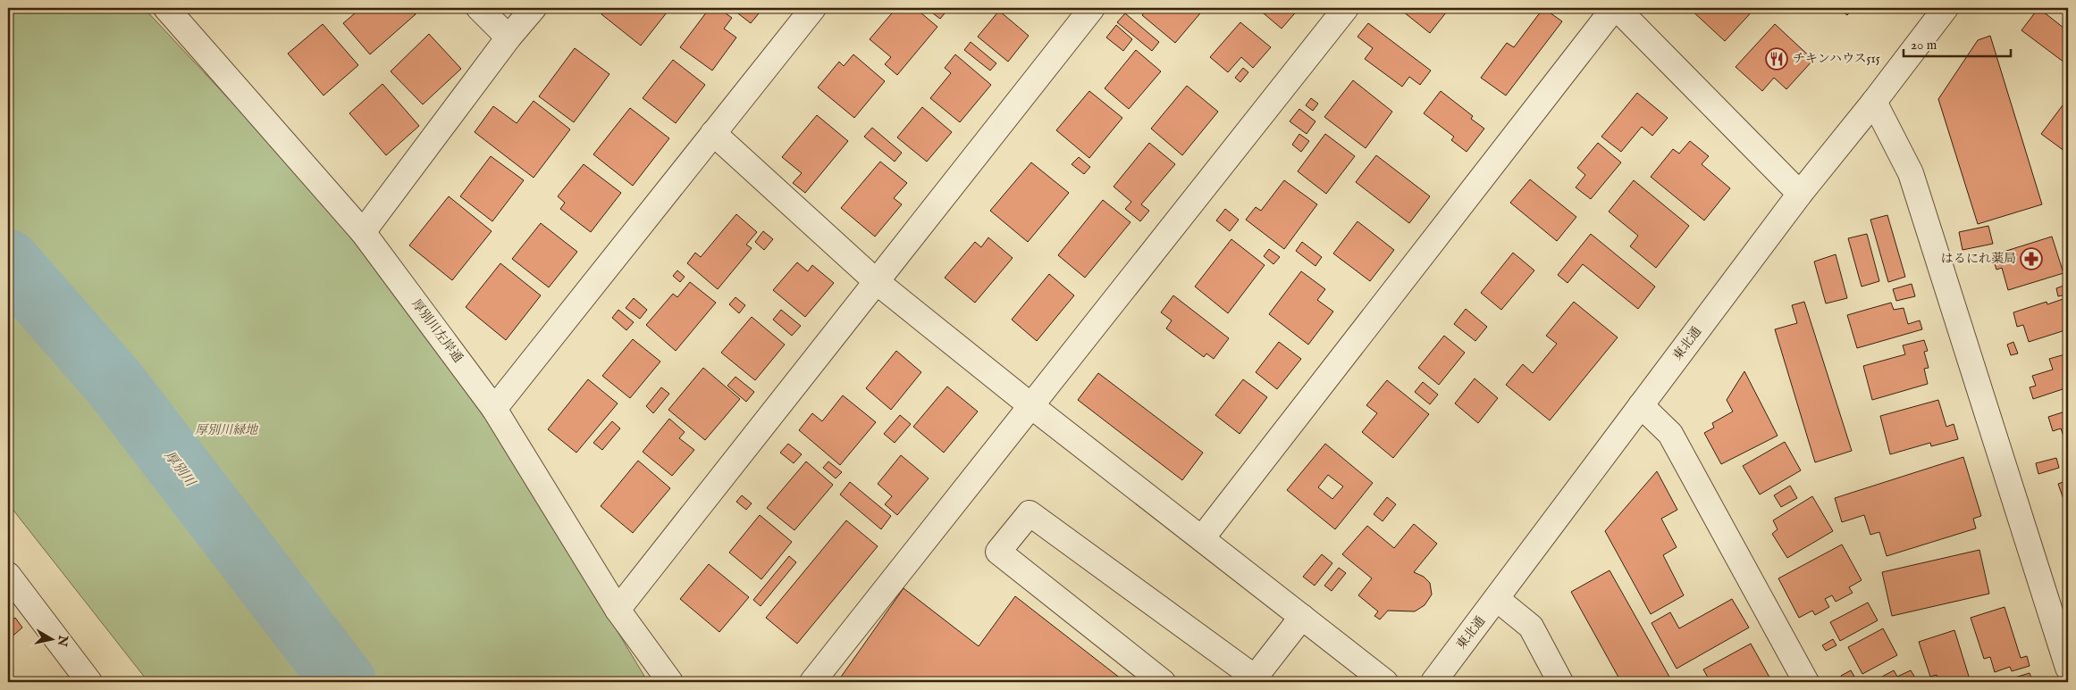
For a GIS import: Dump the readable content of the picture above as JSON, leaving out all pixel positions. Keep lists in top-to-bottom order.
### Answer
{
  "streets": {
    "street": ["厚別川左岸通", "東北通"]
  },
  "water": ["厚別川"],
  "parks": ["厚別川緑地"],
  "places": {
    "restaurant": ["チキンハウス515"],
    "pharmacy": ["はるにれ薬局"]
  },
  "scale_bar": "20 m",
  "north": "right"
}
